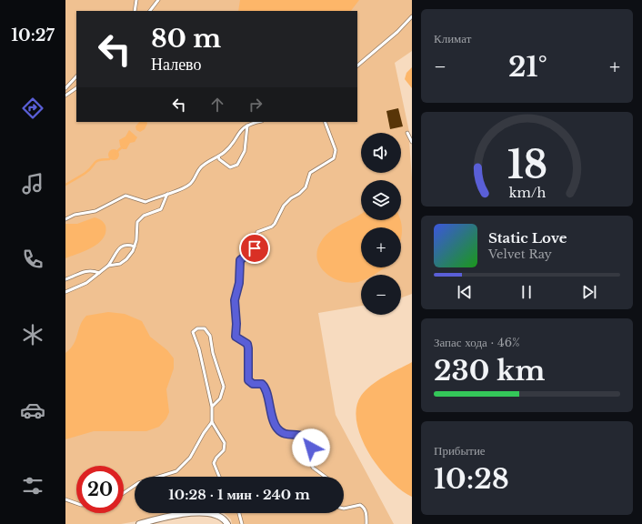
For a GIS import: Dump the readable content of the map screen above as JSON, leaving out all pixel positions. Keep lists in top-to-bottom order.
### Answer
{
  "page": {
    "tabs": "10:27",
    "tile": [
      "Климат",
      ["Запас хода · 46%", "230 km"],
      ["Прибытие", "10:28"]
    ],
    "turn": ["80 m", "Налево"],
    "heat": ["−", "21°", "+"],
    "map_buttons": ["+", "−"],
    "song": ["Static Love", "Velvet Ray"],
    "limit": "20",
    "trip": "10:28 · 1 мин · 240 m",
    "gauge": ["18", "km/h"]
  }
}
